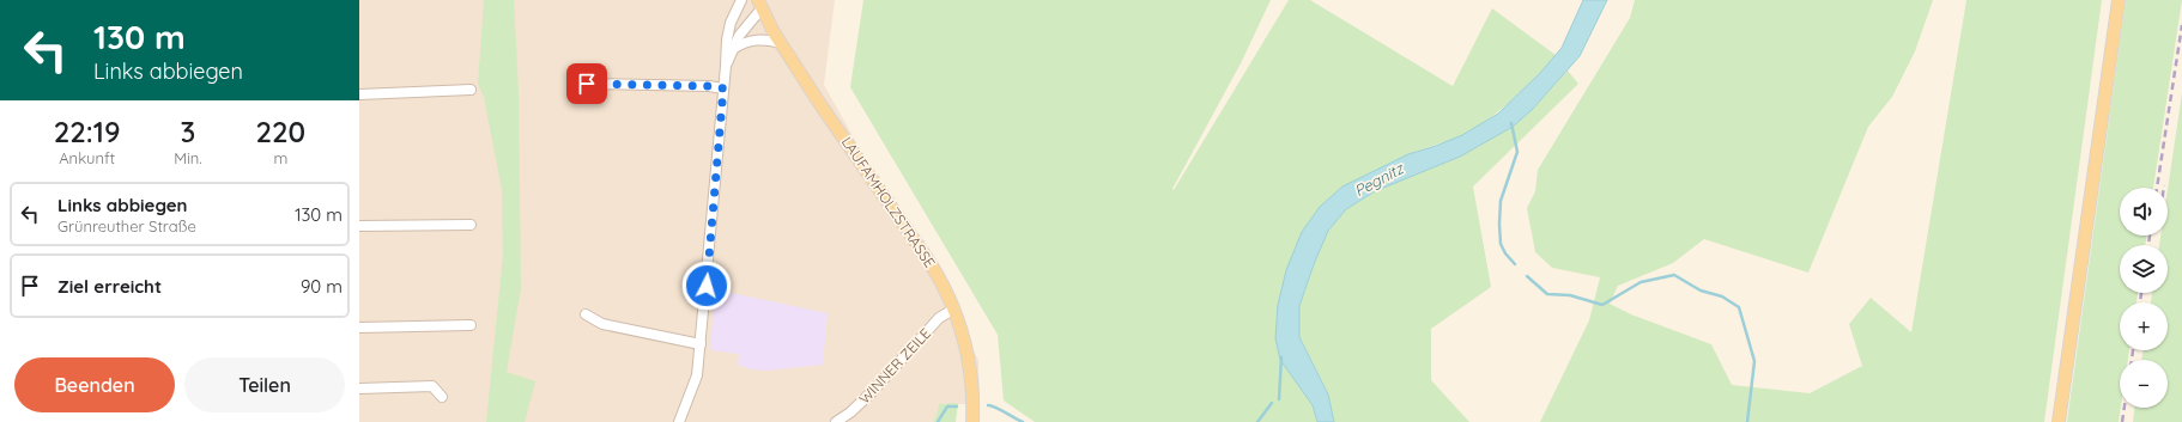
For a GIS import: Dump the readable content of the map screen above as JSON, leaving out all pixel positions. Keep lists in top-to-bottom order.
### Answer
{
  "streets": {
    "main road": ["LAUFAMHOLZSTRASSE"],
    "street": ["WINNER ZEILE"]
  },
  "crossings": [
    ["LAUFAMHOLZSTRASSE", "WINNER ZEILE"]
  ],
  "water": ["Pegnitz"],
  "page": {
    "turn": ["130 m", "Links abbiegen"],
    "eta": [
      "22:19",
      "Ankunft",
      "3",
      "Min.",
      "220",
      "m"
    ],
    "list": [
      {
        "name": "Links abbiegen",
        "note": "Grünreuther Straße",
        "value": "130 m"
      },
      {
        "name": "Ziel erreicht",
        "value": "90 m"
      }
    ],
    "map_buttons": ["+", "−"],
    "buttons": ["Beenden", "Teilen"]
  }
}
